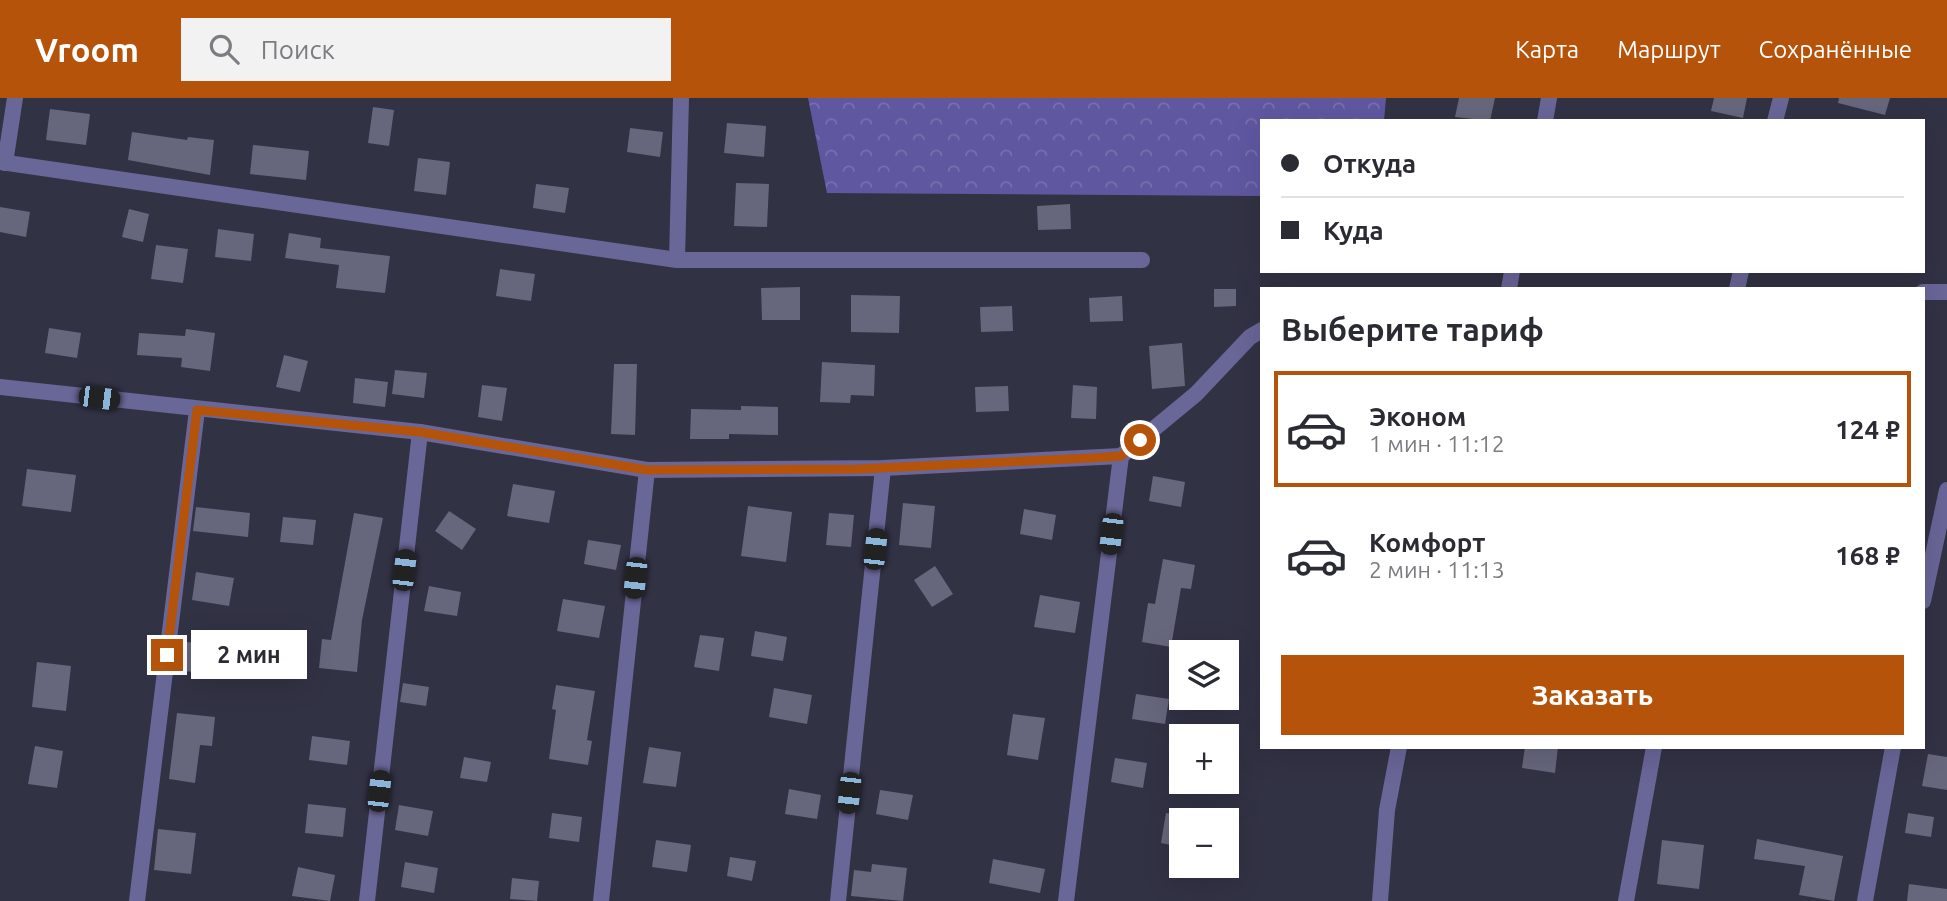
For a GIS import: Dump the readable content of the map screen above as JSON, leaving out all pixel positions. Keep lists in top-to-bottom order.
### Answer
{
  "page": {
    "header": "Vroom",
    "search": "Поиск",
    "nav": ["Карта", "Маршрут", "Сохранённые"],
    "banner": ["Откуда", "Куда"],
    "heading": "Выберите тариф",
    "list": [
      {
        "name": "Эконом",
        "note": "1 мин · 11:12",
        "value": "124 ₽"
      },
      {
        "name": "Комфорт",
        "note": "2 мин · 11:13",
        "value": "168 ₽"
      }
    ],
    "bubble": "2 мин",
    "map_buttons": ["+", "−"],
    "buttons": "Заказать"
  }
}
